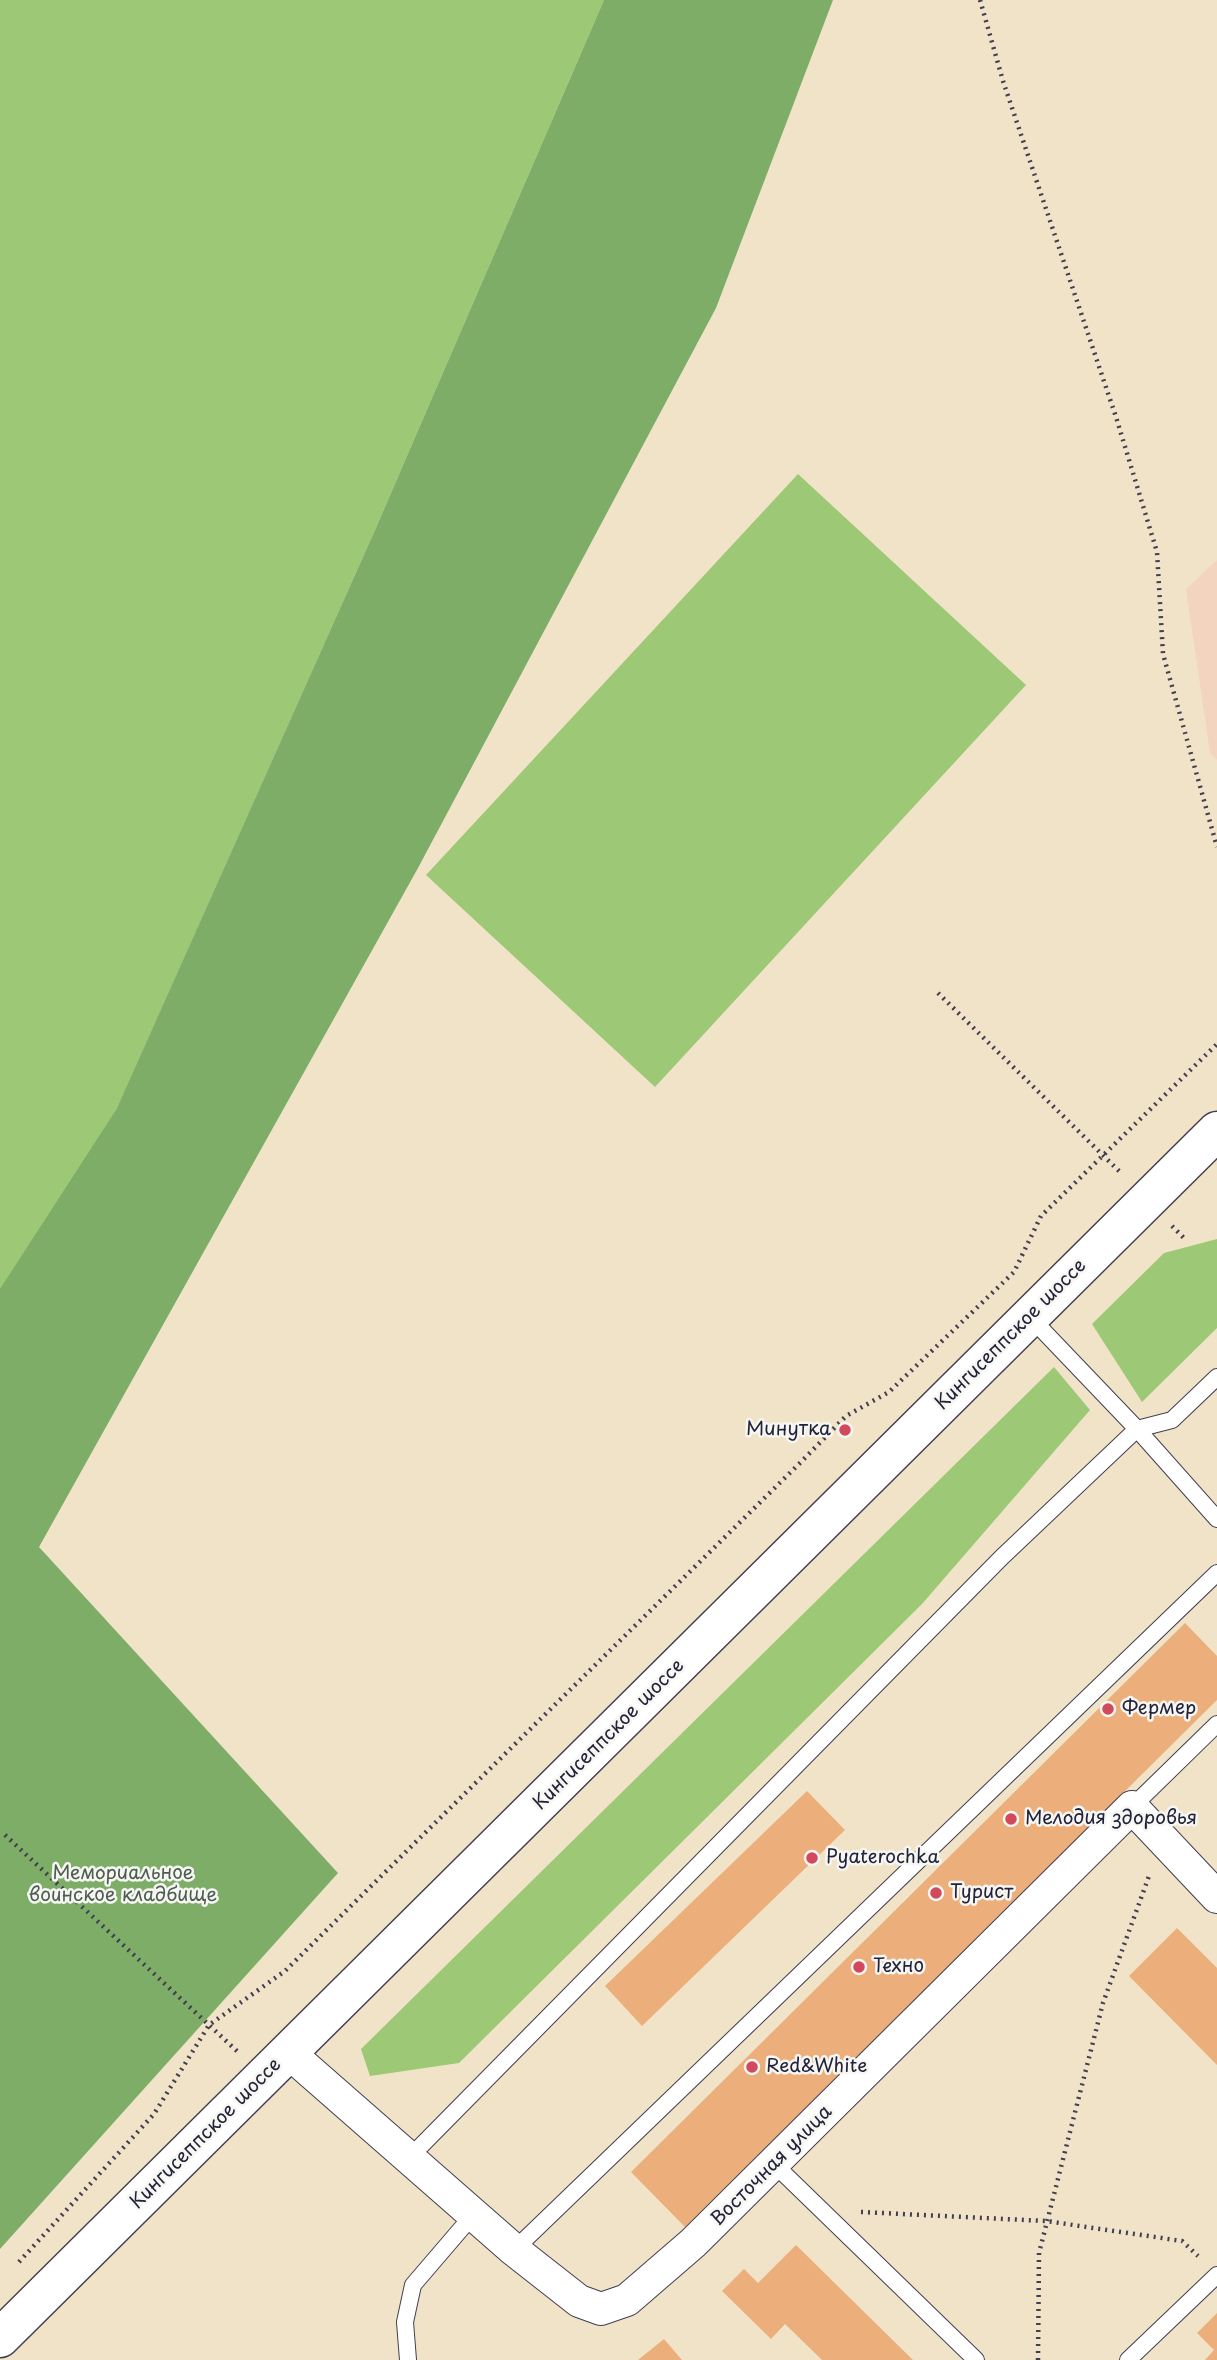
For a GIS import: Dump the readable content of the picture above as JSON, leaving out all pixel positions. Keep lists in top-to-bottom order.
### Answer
{
  "streets": {
    "highway": ["Кингисеппское шоссе"],
    "street": ["Восточная улица"]
  },
  "crossings": [
    ["Кингисеппское шоссе", "Восточная улица"]
  ],
  "parks": ["Мемориальное воинское кладбище"],
  "places": [
    "Минутка",
    "Фермер",
    "Мелодия здоровья",
    "Pyaterochka",
    "Турист",
    "Техно",
    "Red&White"
  ]
}
